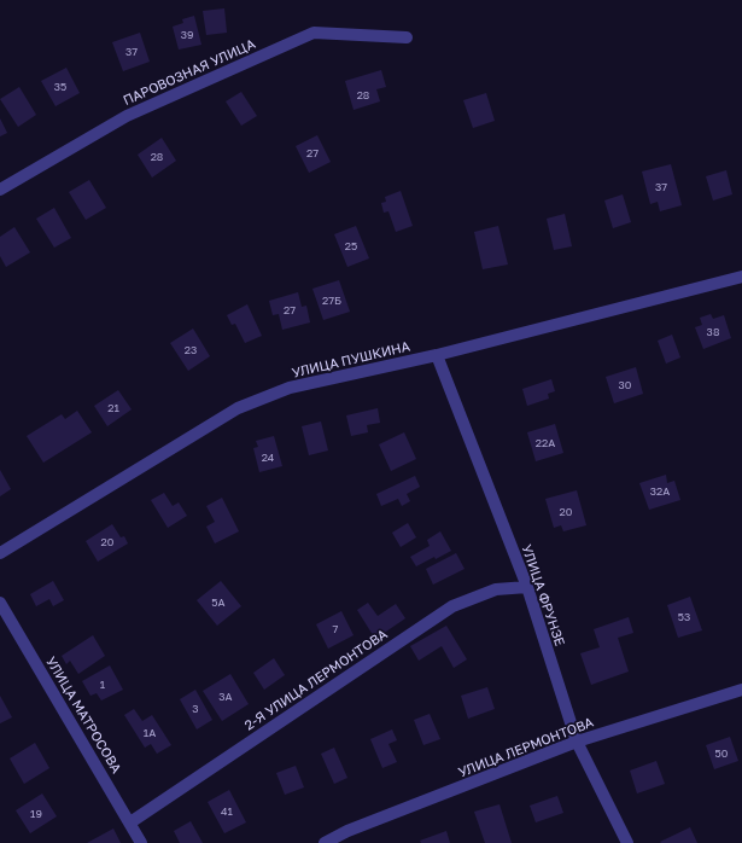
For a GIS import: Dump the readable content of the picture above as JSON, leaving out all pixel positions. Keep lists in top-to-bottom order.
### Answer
{
  "streets": {
    "street": [
      "ПАРОВОЗНАЯ УЛИЦА",
      "УЛИЦА ПУШКИНА",
      "УЛИЦА ФРУНЗЕ",
      "2-Я УЛИЦА ЛЕРМОНТОВА",
      "УЛИЦА МАТРОСОВА",
      "УЛИЦА ЛЕРМОНТОВА"
    ]
  },
  "crossings": [
    ["УЛИЦА ПУШКИНА", "УЛИЦА ФРУНЗЕ"],
    ["УЛИЦА ФРУНЗЕ", "2-Я УЛИЦА ЛЕРМОНТОВА"],
    ["УЛИЦА ФРУНЗЕ", "УЛИЦА ЛЕРМОНТОВА"],
    ["2-Я УЛИЦА ЛЕРМОНТОВА", "УЛИЦА МАТРОСОВА"]
  ],
  "house_numbers": [
    "39",
    "37",
    "35",
    "28",
    "27",
    "28",
    "37",
    "25",
    "27Б",
    "27",
    "38",
    "23",
    "30",
    "21",
    "22А",
    "24",
    "32А",
    "20",
    "20",
    "5А",
    "53",
    "7",
    "1",
    "3А",
    "3",
    "1А",
    "50",
    "41",
    "19"
  ]
}
